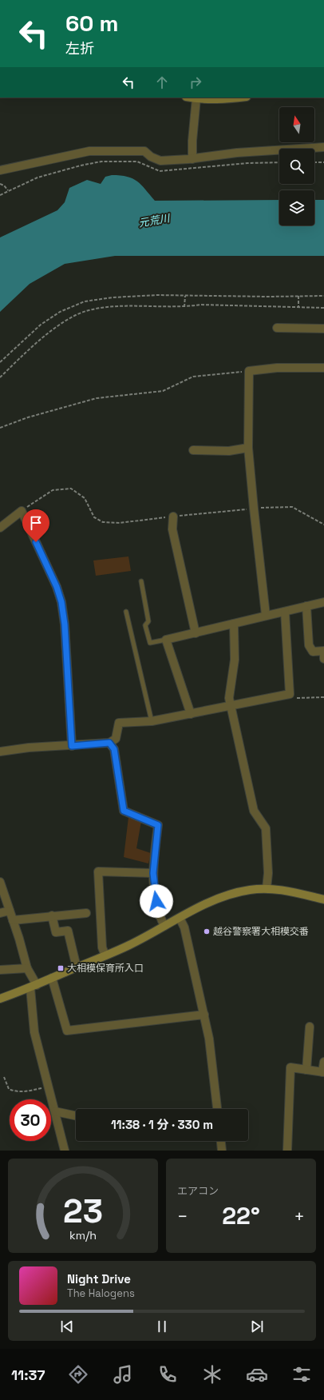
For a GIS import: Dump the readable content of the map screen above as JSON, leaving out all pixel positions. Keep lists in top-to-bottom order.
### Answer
{
  "water": ["元荒川"],
  "places": {
    "other": ["越谷警察署大相模交番"],
    "transit": ["大相模保育所入口"]
  },
  "north": "top",
  "page": {
    "turn": ["60 m", "左折"],
    "limit": "30",
    "trip": "11:38 · 1 分 · 330 m",
    "tile": "エアコン",
    "heat": ["−", "22°", "+"],
    "song": ["Night Drive", "The Halogens"],
    "tabs": "11:37",
    "gauge": ["23", "km/h"]
  }
}
